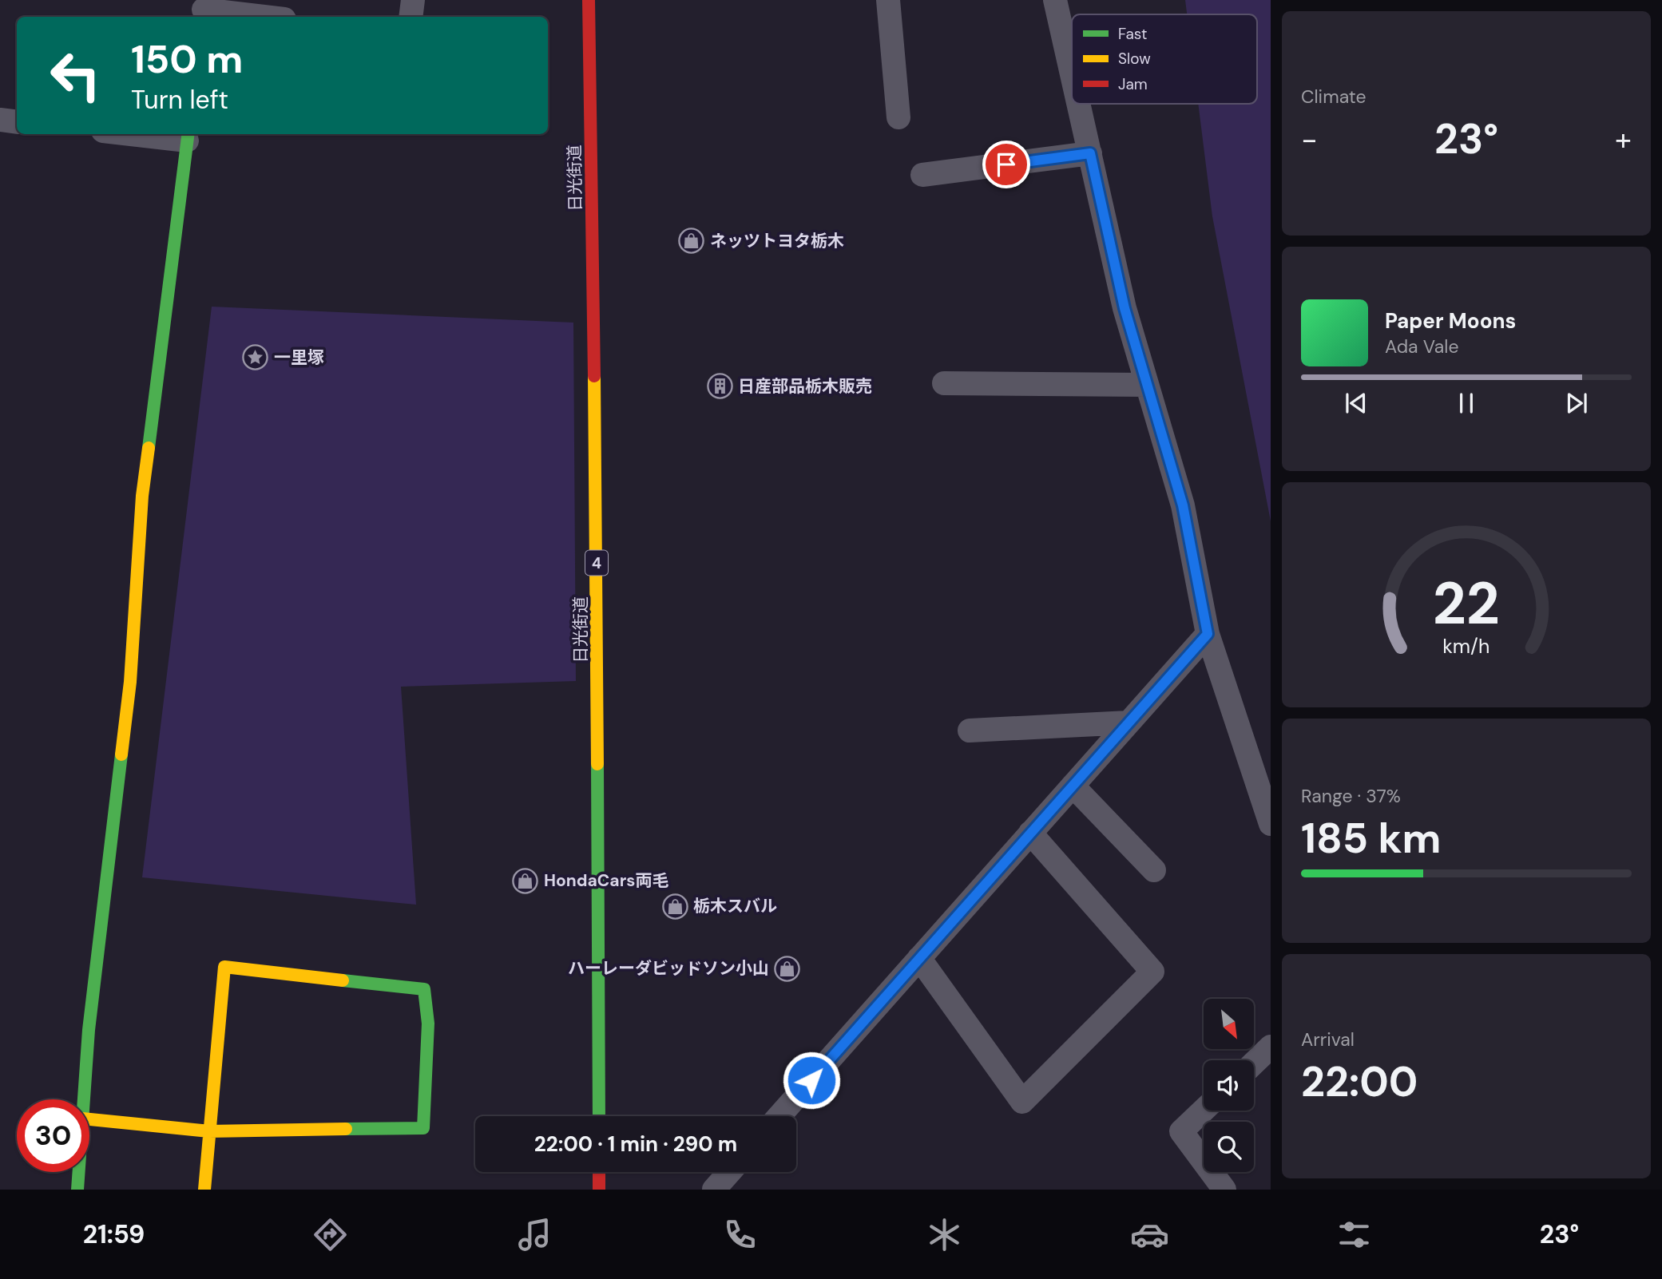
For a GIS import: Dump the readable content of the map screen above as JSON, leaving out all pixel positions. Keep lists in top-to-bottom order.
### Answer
{
  "streets": {
    "main road": ["日光街道", "4"]
  },
  "places": {
    "shop": [
      "ネッツトヨタ栃木",
      "HondaCars両毛",
      "栃木スバル",
      "ハーレーダビッドソン小山"
    ],
    "place": ["一里塚"],
    "building": ["日産部品栃木販売"]
  },
  "legend": ["Fast", "Slow", "Jam"],
  "north": "bottom right",
  "page": {
    "tile": [
      "Climate",
      ["Range · 37%", "185 km"],
      ["Arrival", "22:00"]
    ],
    "turn": ["150 m", "Turn left"],
    "heat": ["−", "23°", "+"],
    "song": ["Paper Moons", "Ada Vale"],
    "limit": "30",
    "trip": "22:00 · 1 min · 290 m",
    "tabs": ["21:59", "23°"],
    "gauge": ["22", "km/h"]
  }
}
